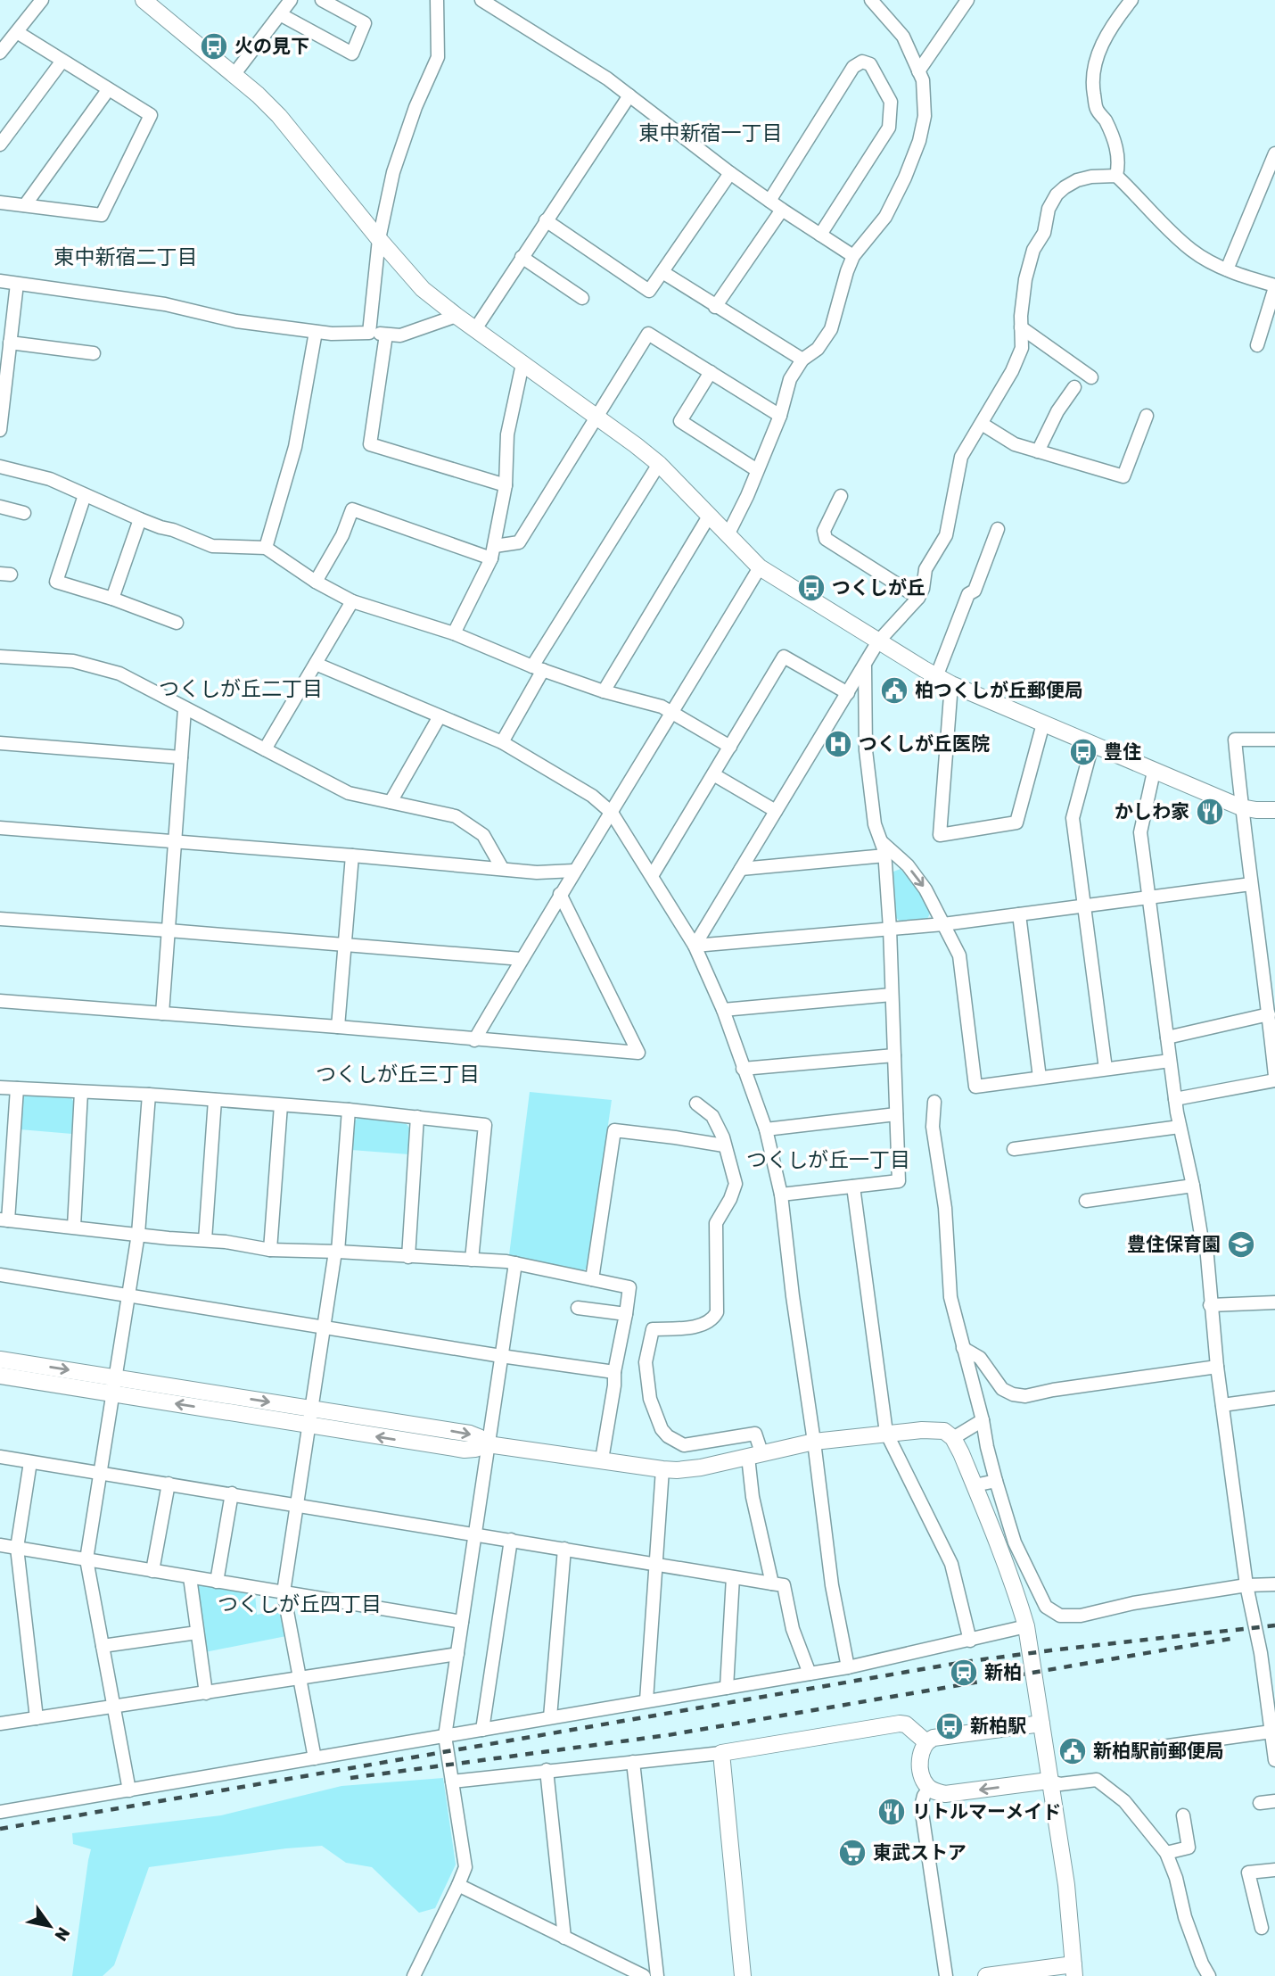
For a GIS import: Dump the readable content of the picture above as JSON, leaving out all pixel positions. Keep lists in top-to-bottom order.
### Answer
{
  "districts": [
    "東中新宿一丁目",
    "東中新宿二丁目",
    "つくしが丘二丁目",
    "つくしが丘三丁目",
    "つくしが丘一丁目",
    "つくしが丘四丁目"
  ],
  "places": {
    "bus stop": [
      "火の見下",
      "つくしが丘",
      "豊住",
      "新柏駅"
    ],
    "public building": ["柏つくしが丘郵便局", "新柏駅前郵便局"],
    "hospital": ["つくしが丘医院"],
    "restaurant": ["かしわ家", "リトルマーメイド"],
    "school or university": ["豊住保育園"],
    "station": ["新柏"],
    "supermarket": ["東武ストア"]
  },
  "north": "bottom right"
}
